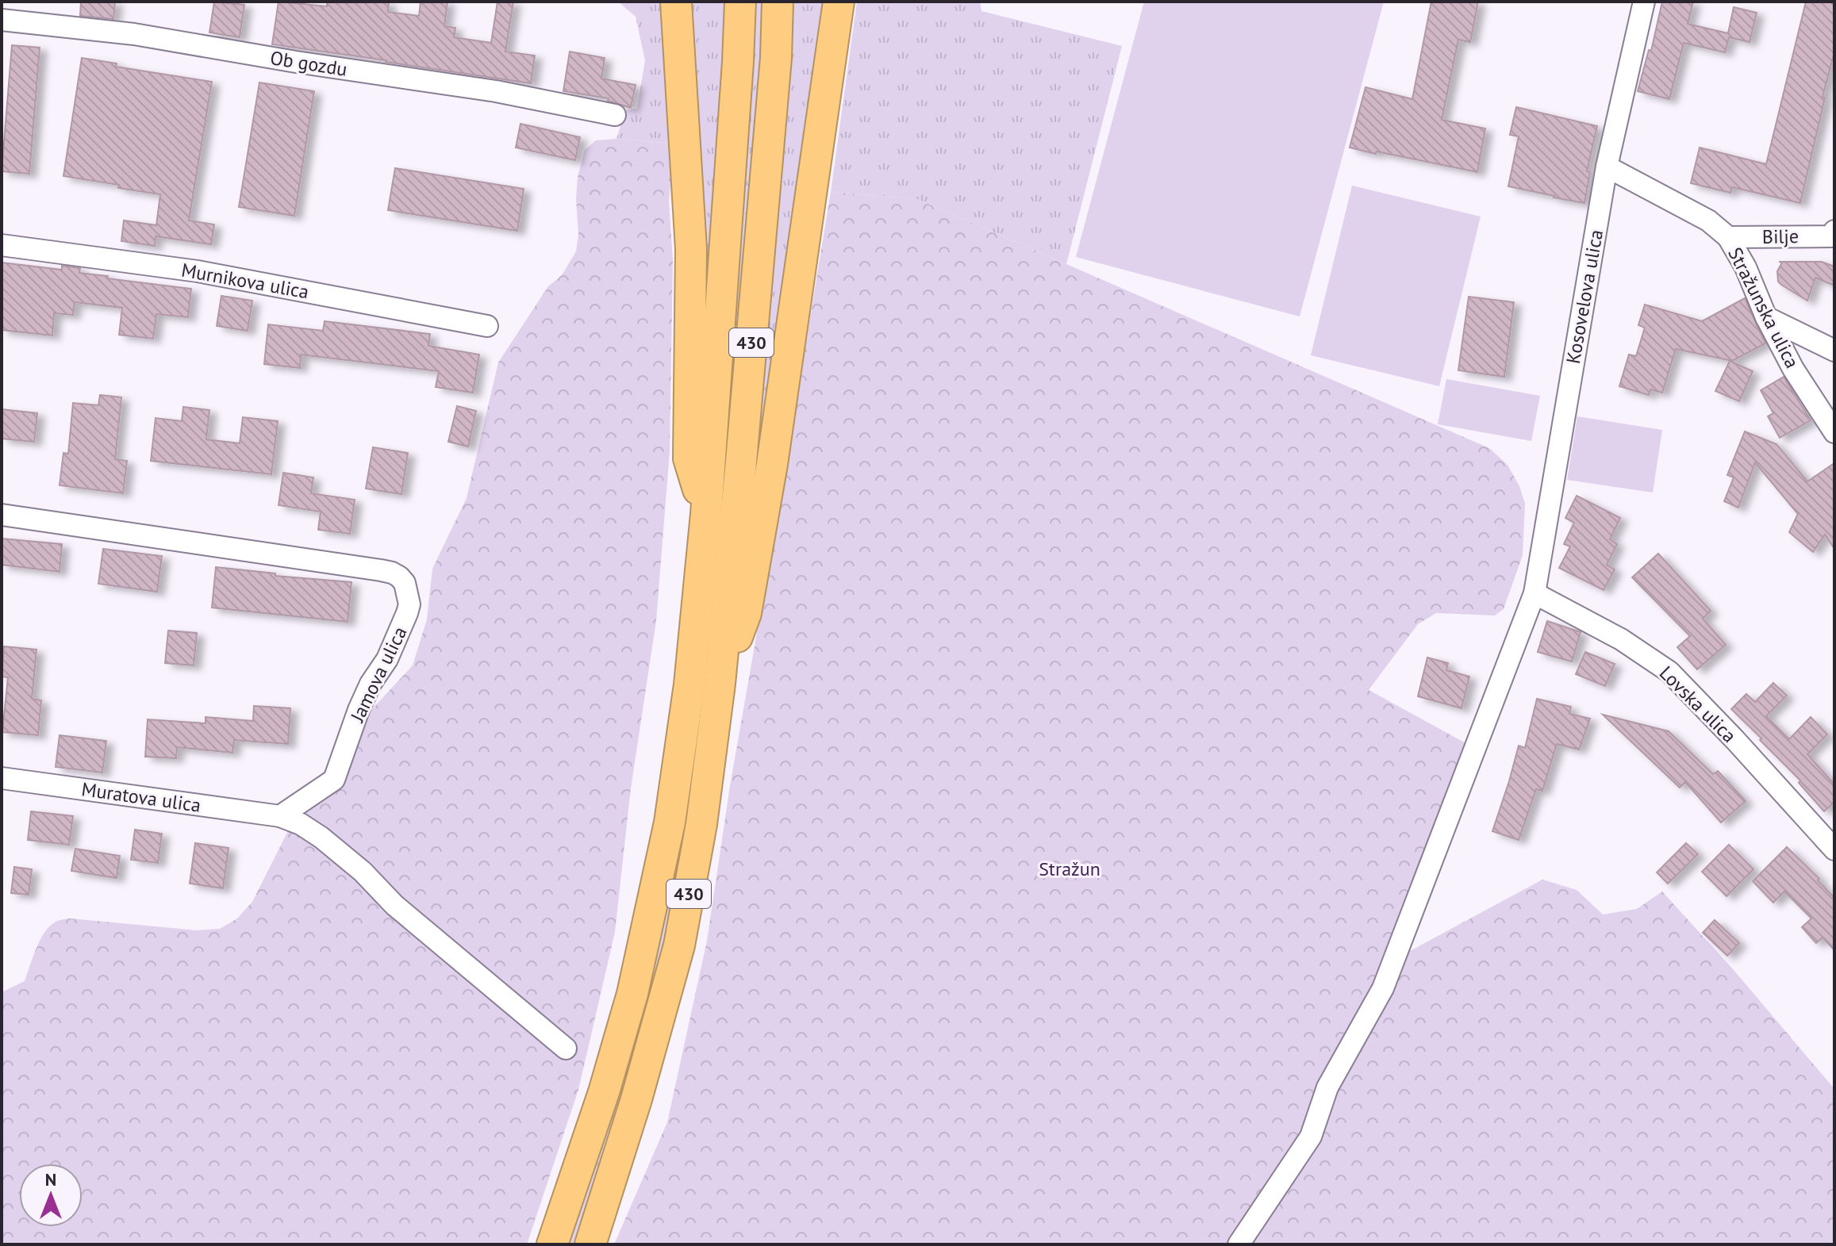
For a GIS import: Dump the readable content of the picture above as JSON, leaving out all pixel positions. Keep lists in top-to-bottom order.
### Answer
{
  "streets": {
    "highway": ["430"],
    "street": [
      "Ob gozdu",
      "Bilje",
      "Murnikova ulica",
      "Kosovelova ulica",
      "Stražunska ulica",
      "Jamova ulica",
      "Lovska ulica",
      "Muratova ulica"
    ]
  },
  "crossings": [
    ["Bilje", "Stražunska ulica"],
    ["Kosovelova ulica", "Stražunska ulica"],
    ["Kosovelova ulica", "Lovska ulica"],
    ["Jamova ulica", "Muratova ulica"]
  ],
  "parks": ["Stražun"],
  "north": "top"
}
